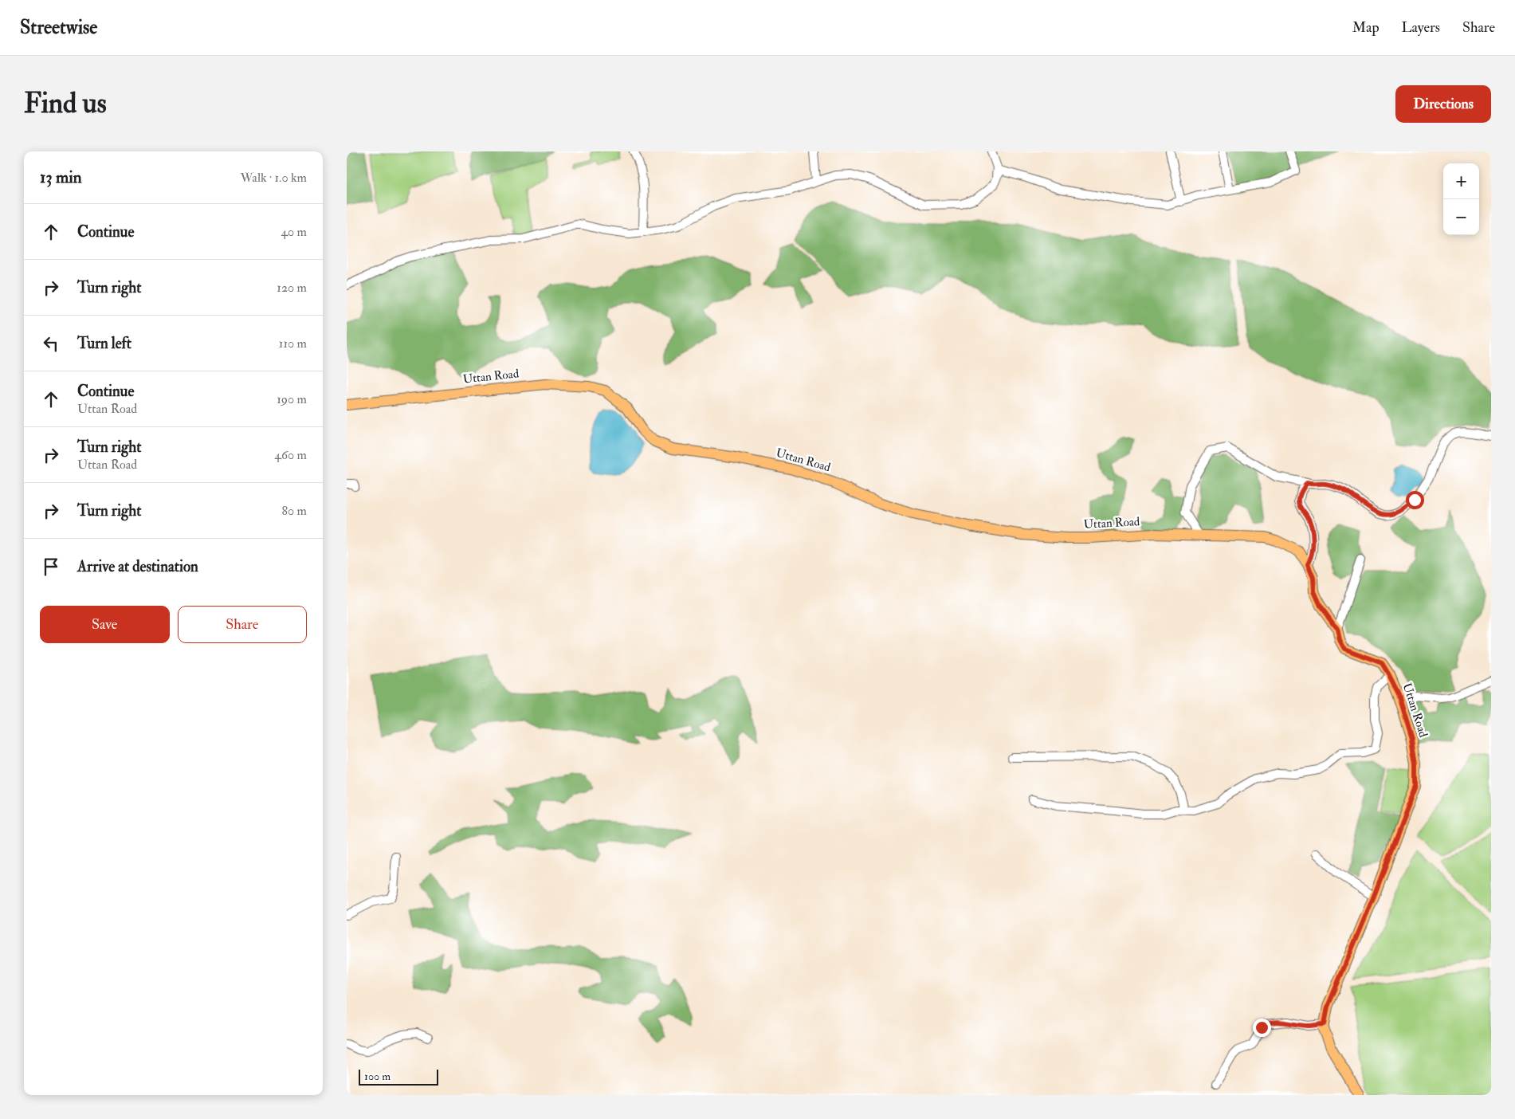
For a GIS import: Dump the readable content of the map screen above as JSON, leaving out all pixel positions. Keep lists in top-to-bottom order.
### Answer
{
  "streets": {
    "main road": ["Uttan Road"]
  },
  "scale_bar": "100 m",
  "page": {
    "header": "Streetwise",
    "nav": ["Map", "Layers", "Share"],
    "buttons": [
      "Directions",
      ["Save", "Share"]
    ],
    "title": "Find us",
    "heading": ["13 min", "Walk · 1.0 km"],
    "map_buttons": ["+", "−"],
    "list": [
      ["Continue", "40 m"],
      ["Turn right", "120 m"],
      ["Turn left", "110 m"],
      ["Continue", "Uttan Road", "190 m"],
      ["Turn right", "Uttan Road", "460 m"],
      ["Turn right", "80 m"],
      "Arrive at destination"
    ],
    "scale": "100 m"
  }
}
